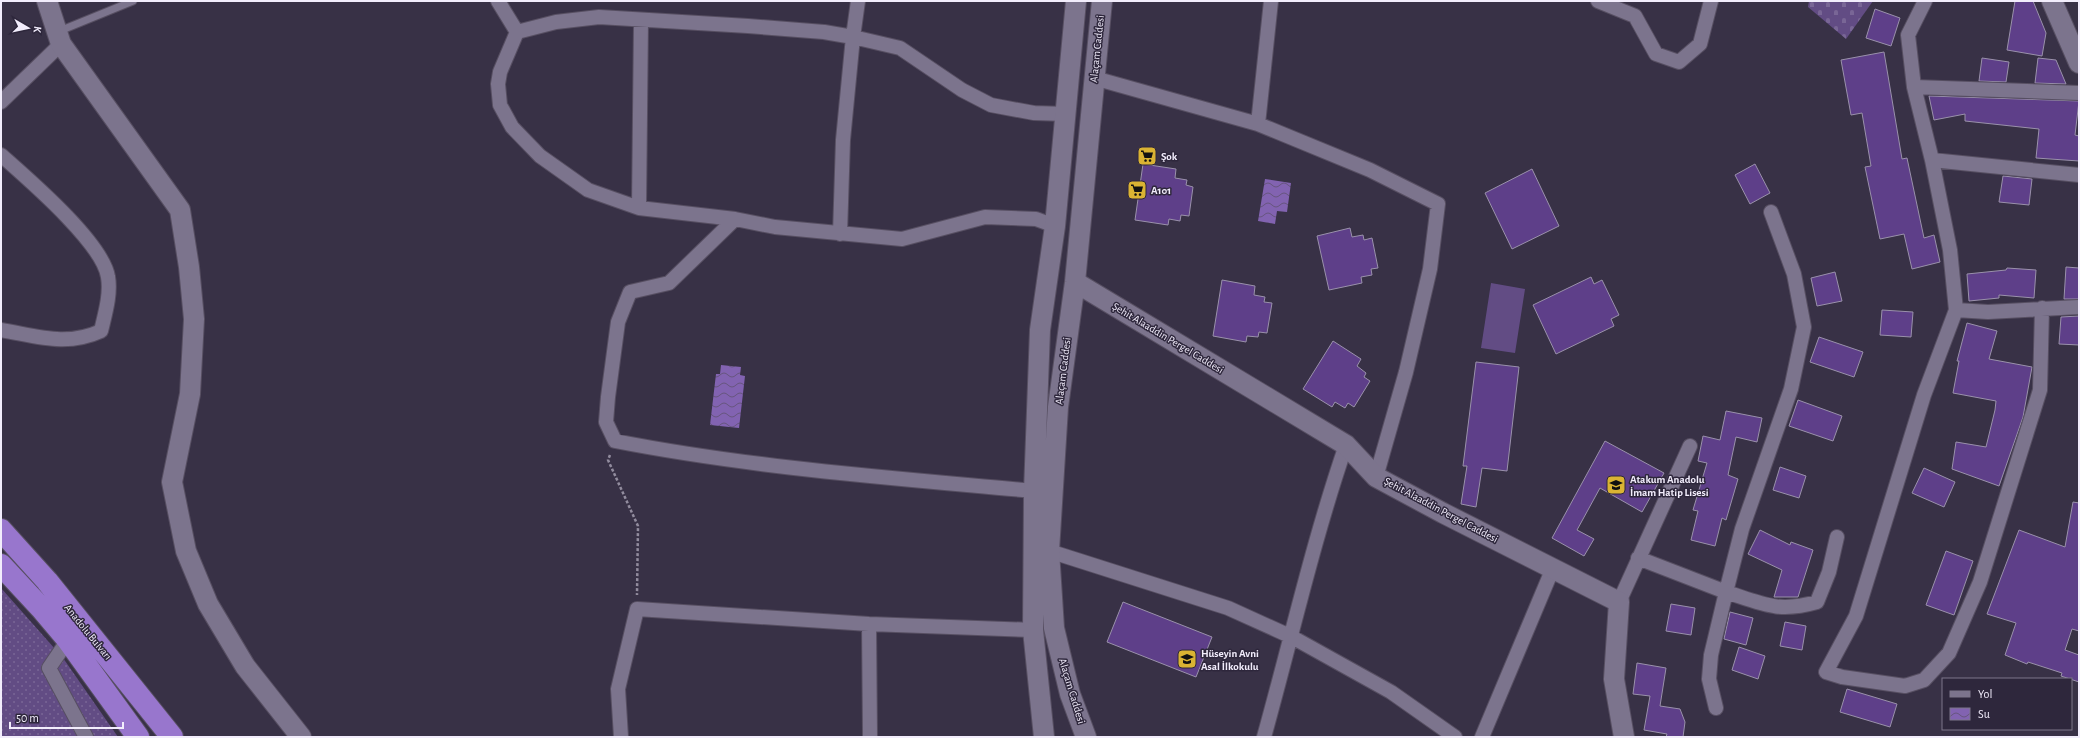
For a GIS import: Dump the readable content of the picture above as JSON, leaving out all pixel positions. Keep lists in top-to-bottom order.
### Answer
{
  "streets": {
    "highway": ["Anadolu Bulvarı"],
    "street": ["Alaçam Caddesi", "Şehit Alaaddin Pergel Caddesi"]
  },
  "crossings": [
    ["Alaçam Caddesi", "Şehit Alaaddin Pergel Caddesi"]
  ],
  "places": {
    "supermarket": ["Şok", "A101"],
    "school or university": ["Atakum Anadolu İmam Hatip Lisesi", "Hüseyin Avni Asal İlkokulu"]
  },
  "legend": ["Yol", "Su"],
  "scale_bar": "50 m",
  "north": "right"
}
